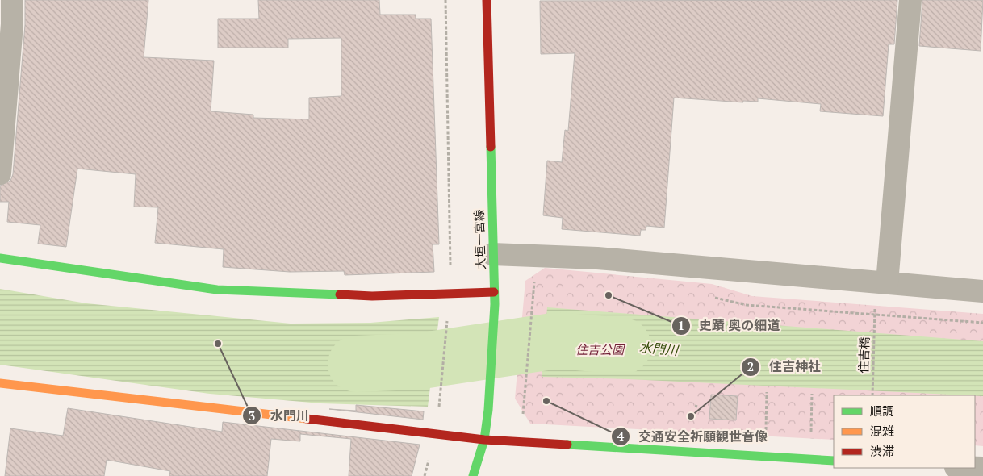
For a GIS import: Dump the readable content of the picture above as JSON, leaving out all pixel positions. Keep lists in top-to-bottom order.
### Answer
{
  "streets": {
    "street": ["大垣一宮線"],
    "path": ["住吉橋"]
  },
  "water": ["水門川"],
  "parks": ["住吉公園"],
  "places": [
    "史蹟 奥の細道",
    "水門川",
    "交通安全祈願観世音像",
    "住吉神社"
  ],
  "legend": ["順調", "混雑", "渋滞"]
}
